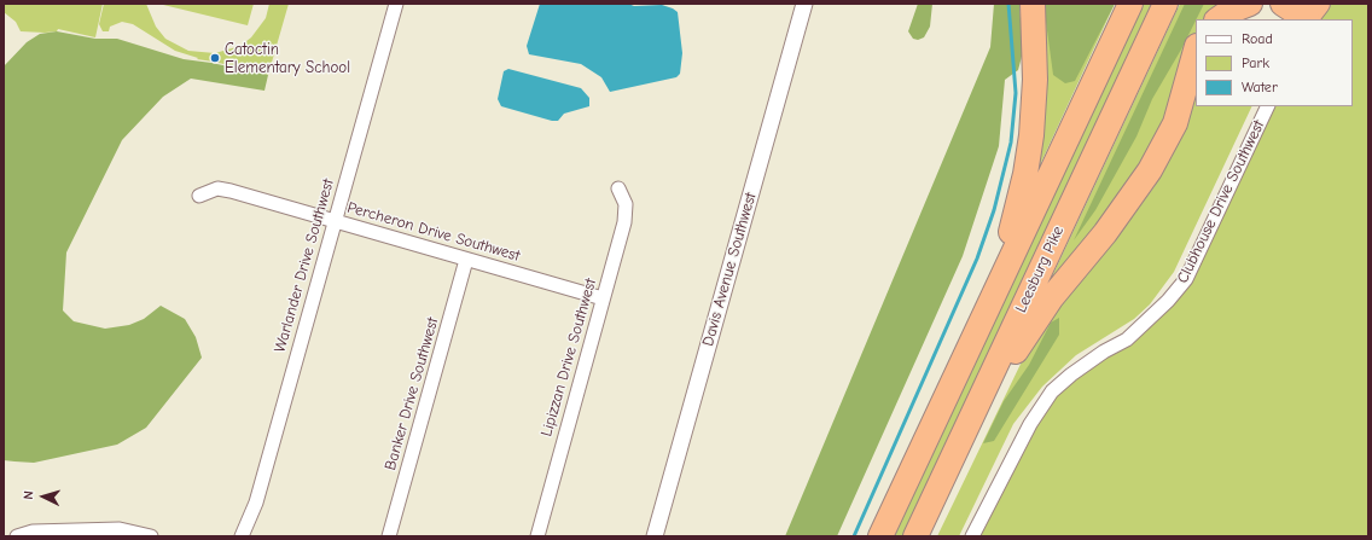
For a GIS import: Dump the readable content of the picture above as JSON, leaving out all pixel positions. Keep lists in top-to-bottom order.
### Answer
{
  "streets": {
    "highway": ["Leesburg Pike"],
    "street": [
      "Clubhouse Drive Southwest",
      "Percheron Drive Southwest",
      "Warlander Drive Southwest",
      "Davis Avenue Southwest",
      "Lipizzan Drive Southwest",
      "Banker Drive Southwest"
    ]
  },
  "crossings": [
    ["Percheron Drive Southwest", "Warlander Drive Southwest"],
    ["Percheron Drive Southwest", "Lipizzan Drive Southwest"],
    ["Percheron Drive Southwest", "Banker Drive Southwest"]
  ],
  "places": ["Catoctin Elementary School"],
  "legend": ["Road", "Park", "Water"],
  "north": "left"
}
